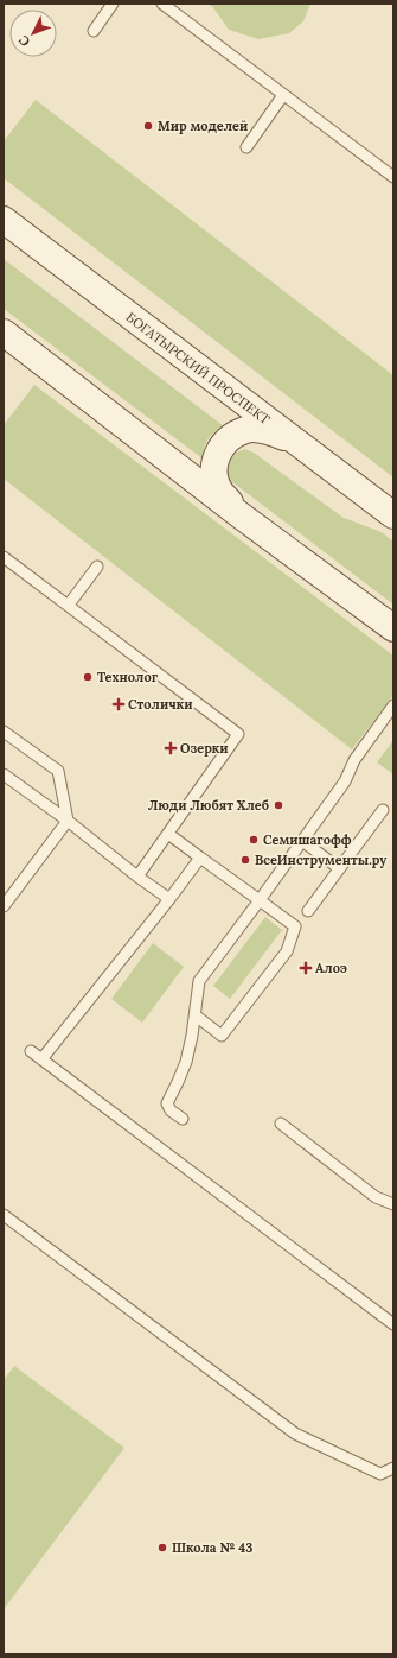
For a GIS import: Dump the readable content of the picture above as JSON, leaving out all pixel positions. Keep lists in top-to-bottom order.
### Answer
{
  "streets": {
    "main road": ["БОГАТЫРСКИЙ ПРОСПЕКТ"]
  },
  "places": {
    "other": [
      "Мир моделей",
      "Технолог",
      "Люди Любят Хлеб",
      "Семишагофф",
      "ВсеИнструменты.ру",
      "Школа № 43"
    ],
    "health": ["Столички", "Озерки", "Алоэ"]
  },
  "north": "bottom left"
}
